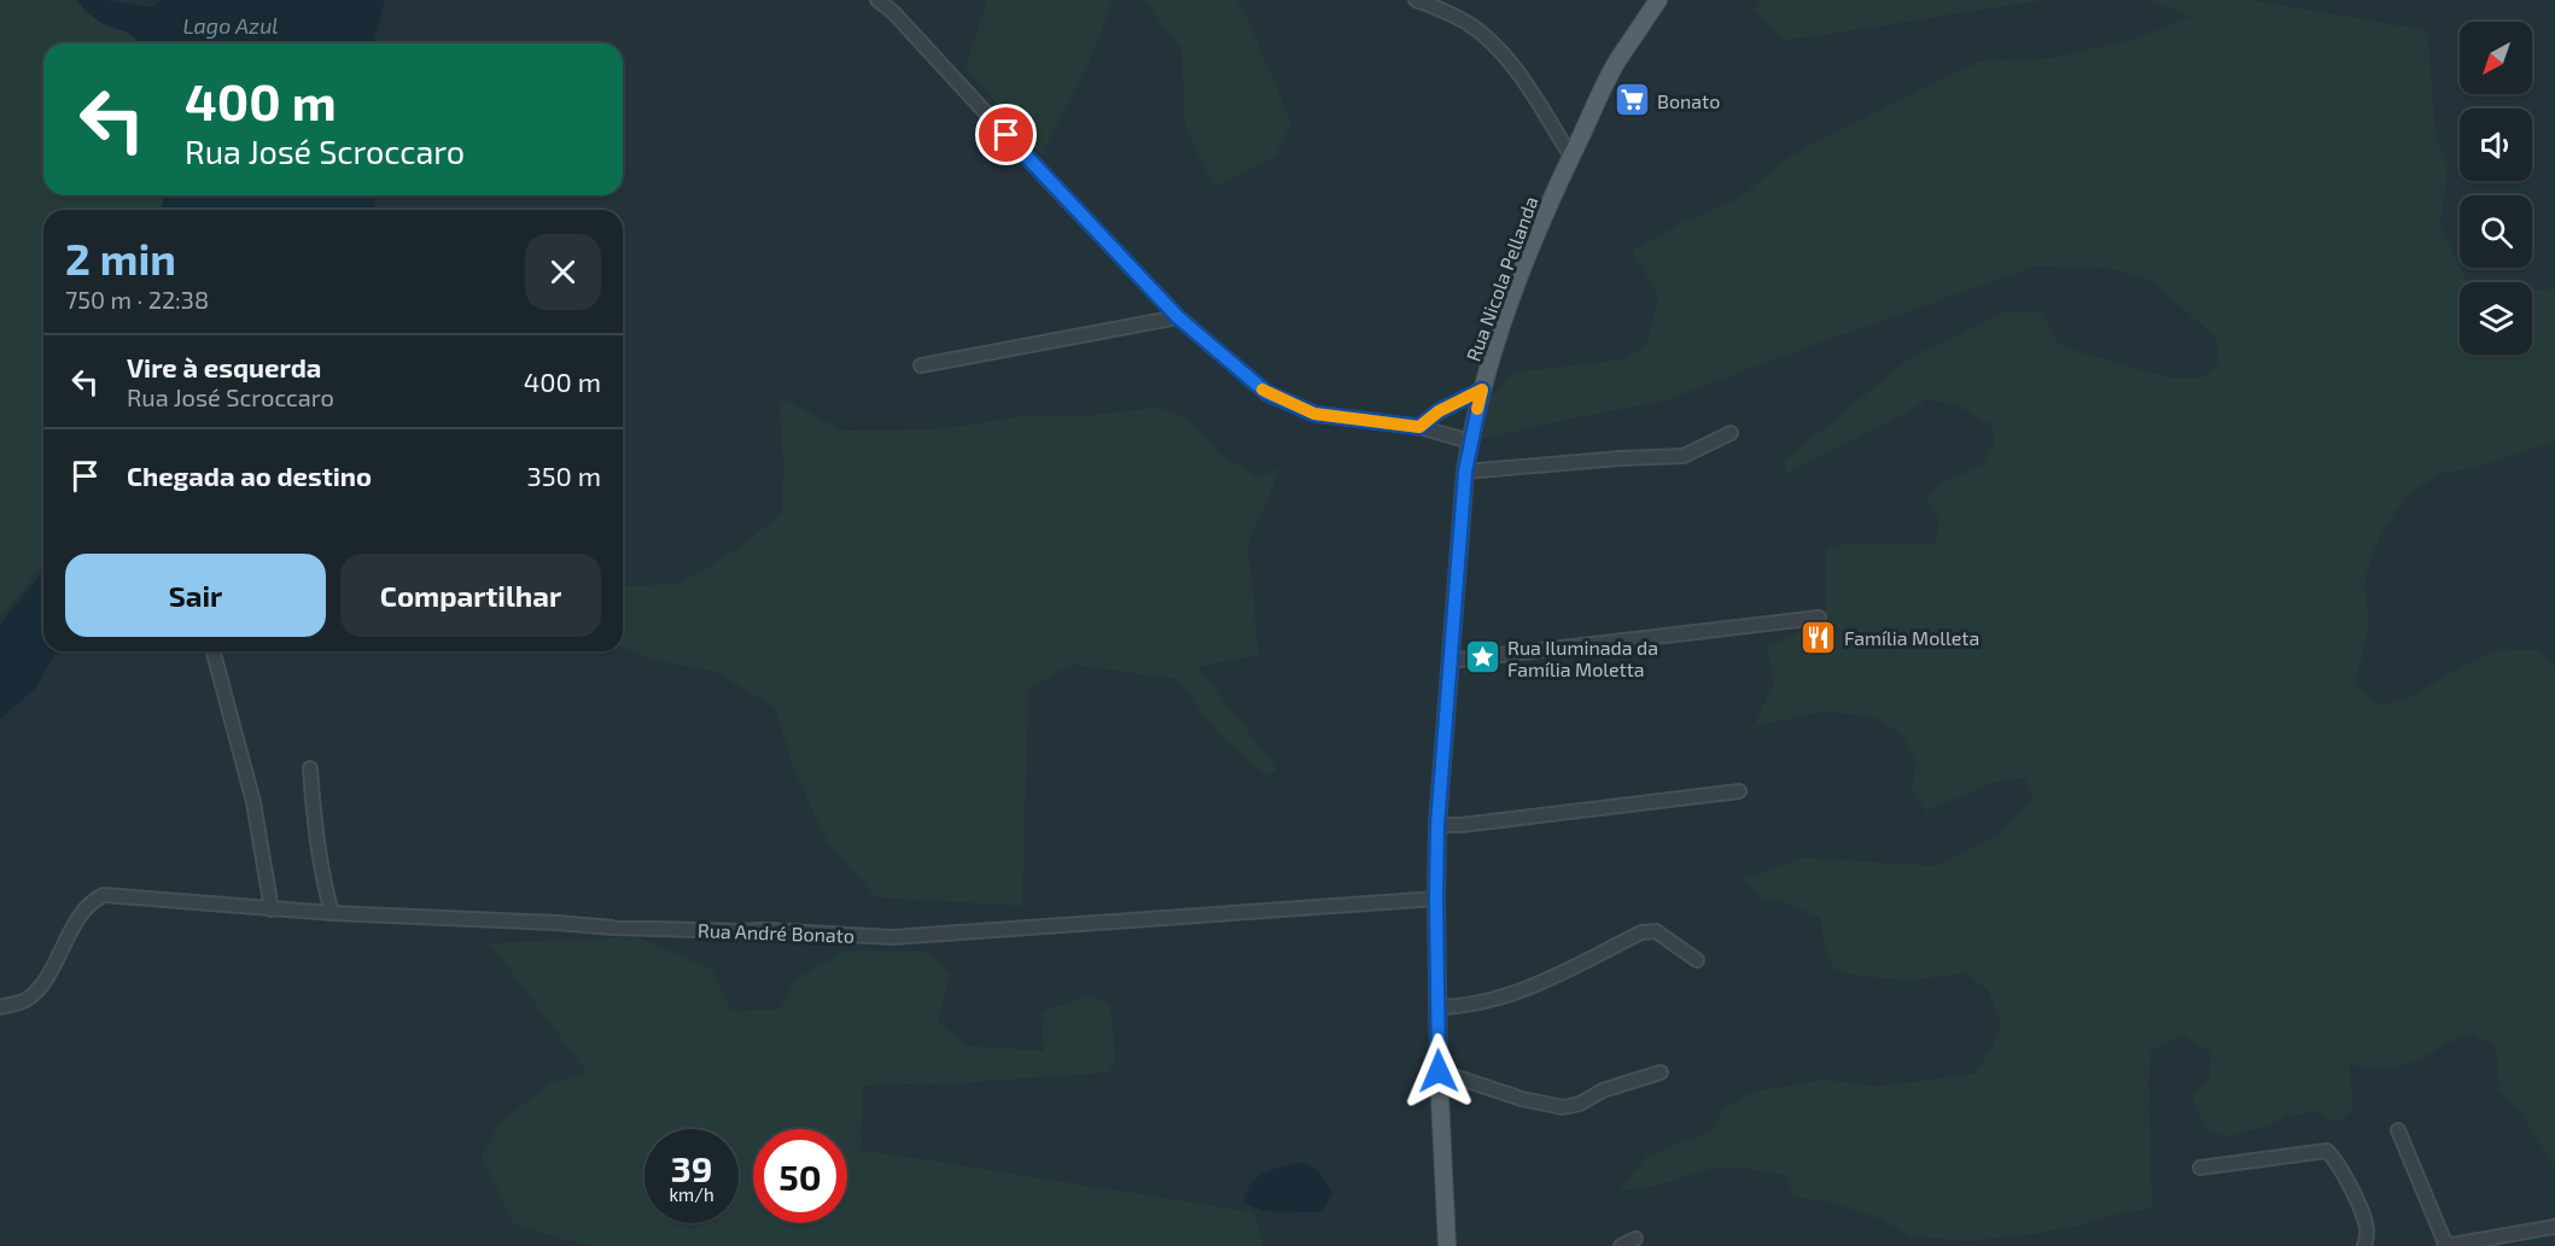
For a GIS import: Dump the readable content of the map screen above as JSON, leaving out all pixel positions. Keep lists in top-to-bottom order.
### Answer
{
  "streets": {
    "main road": ["Rua Nicola Pellanda"],
    "street": ["Rua André Bonato"]
  },
  "crossings": [
    ["Rua Nicola Pellanda", "Rua André Bonato"]
  ],
  "water": ["Lago Azul"],
  "places": {
    "supermarket": ["Bonato"],
    "restaurant": ["Família Molleta"],
    "place": ["Rua Iluminada da Família Moletta"]
  },
  "north": "bottom left",
  "page": {
    "turn": ["400 m", "Rua José Scroccaro"],
    "heading": ["2 min", "750 m · 22:38"],
    "list": [
      {
        "name": "Vire à esquerda",
        "note": "Rua José Scroccaro",
        "value": "400 m"
      },
      {
        "name": "Chegada ao destino",
        "value": "350 m"
      }
    ],
    "buttons": ["Sair", "Compartilhar"],
    "speed": "39 km/h",
    "limit": "50"
  }
}
